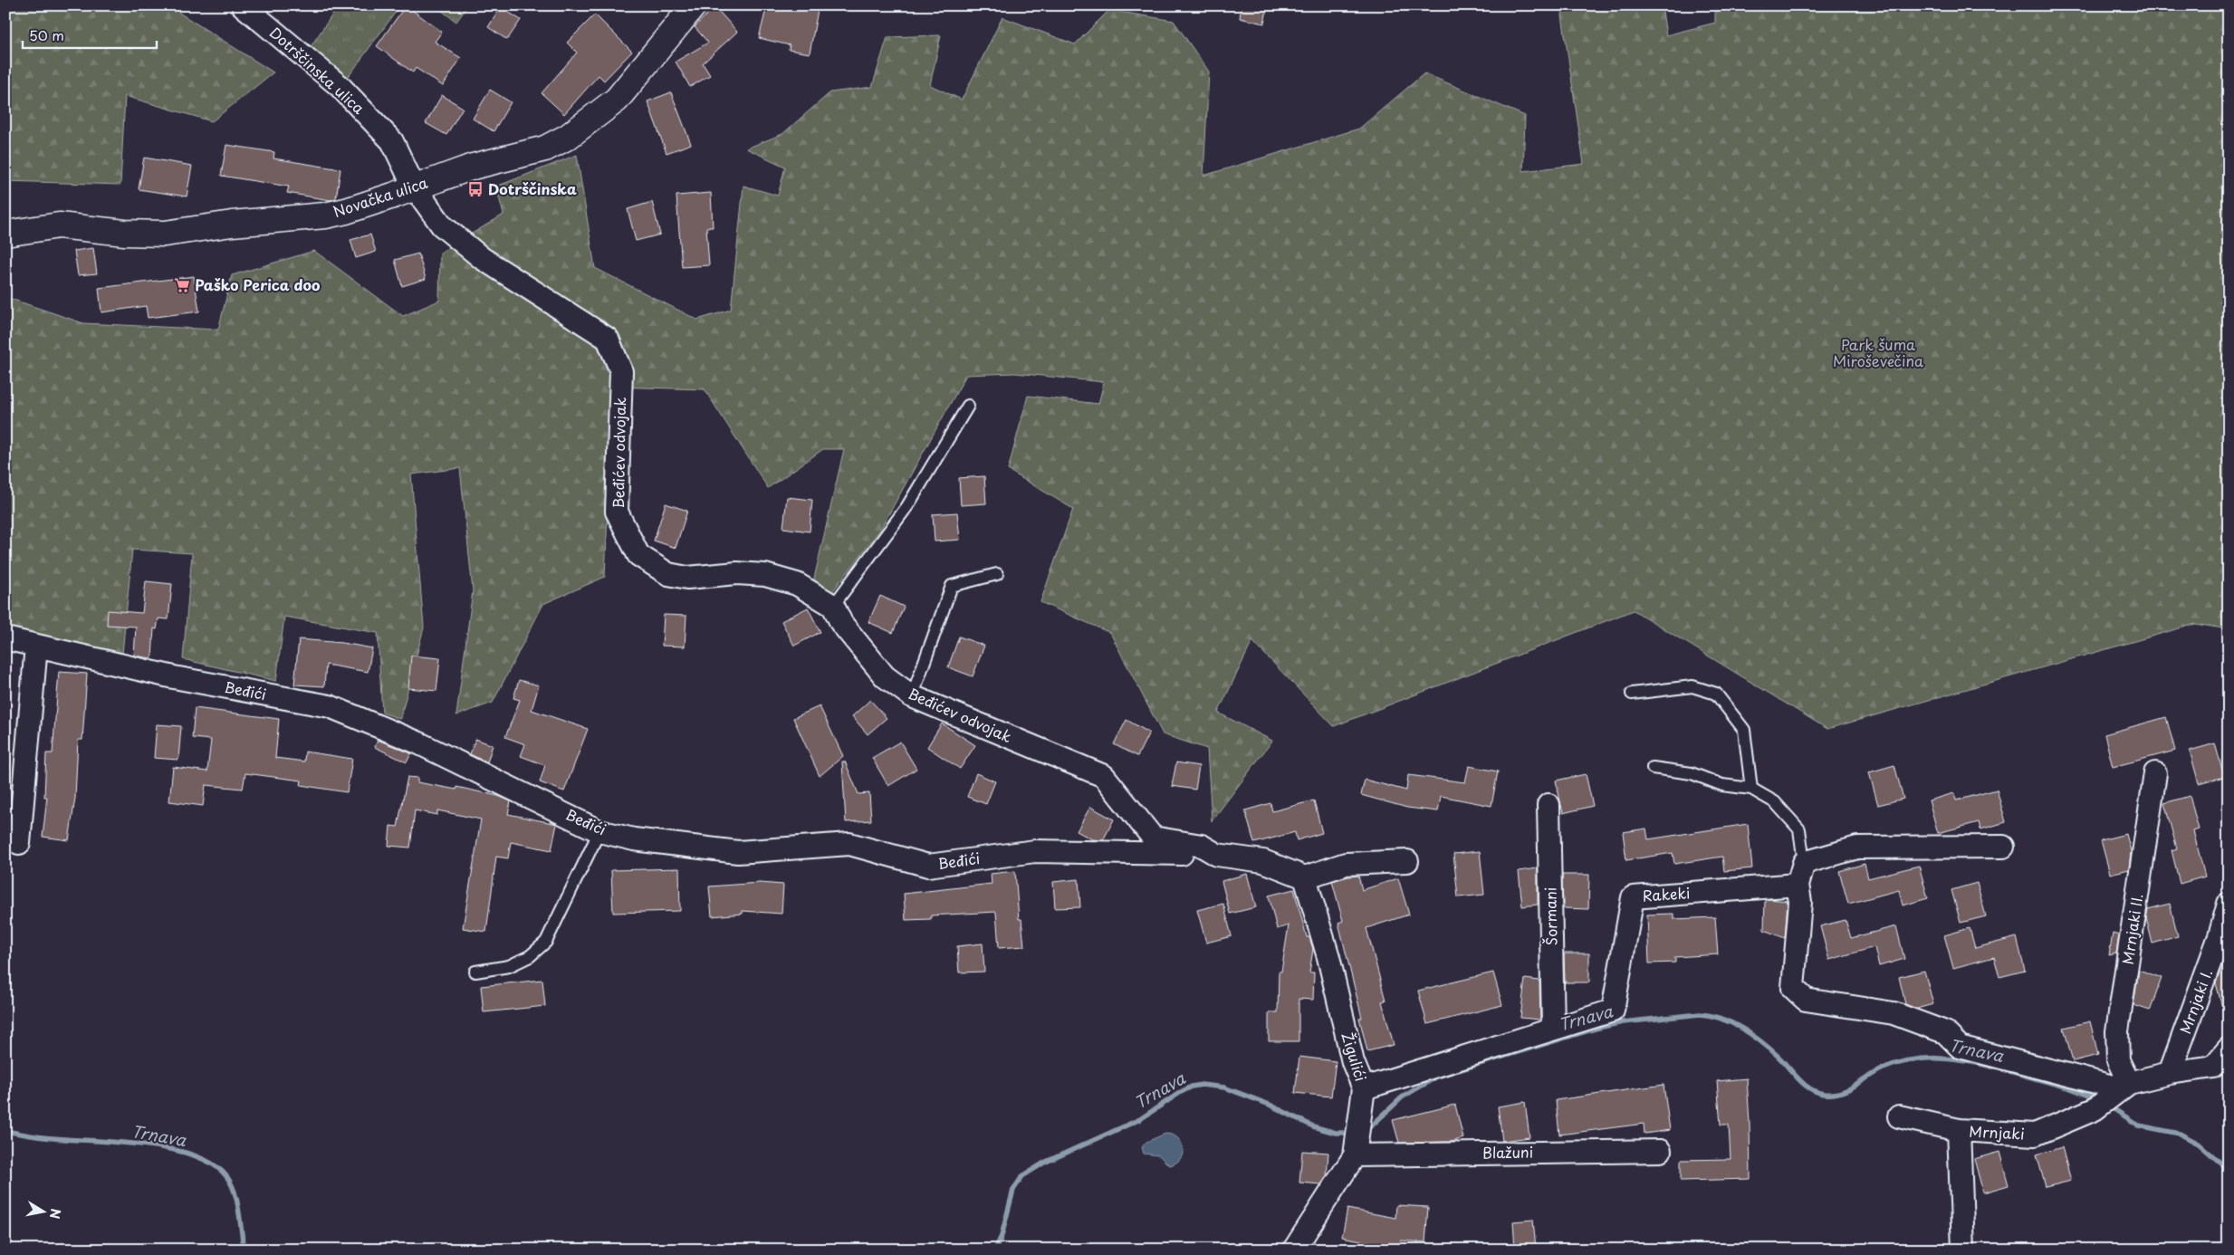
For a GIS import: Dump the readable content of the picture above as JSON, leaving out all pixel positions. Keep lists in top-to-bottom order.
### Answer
{
  "streets": {
    "street": [
      "Dotrščinska ulica",
      "Novačka ulica",
      "Beđićev odvojak",
      "Beđići",
      "Rakeki",
      "Šormani",
      "Mrnjaki II.",
      "Mrnjaki I.",
      "Žigulići",
      "Mrnjaki",
      "Blažuni"
    ]
  },
  "crossings": [
    ["Dotrščinska ulica", "Novačka ulica"],
    ["Dotrščinska ulica", "Beđićev odvojak"],
    ["Novačka ulica", "Beđićev odvojak"],
    ["Beđićev odvojak", "Beđići"],
    ["Beđićev odvojak", "Žigulići"],
    ["Rakeki", "Šormani"],
    ["Rakeki", "Žigulići"],
    ["Mrnjaki II.", "Mrnjaki"],
    ["Mrnjaki I.", "Mrnjaki"],
    ["Žigulići", "Blažuni"]
  ],
  "water": ["Trnava"],
  "parks": ["Park šuma Miroševečina"],
  "places": {
    "bus stop": ["Dotrščinska"],
    "supermarket": ["Paško Perica doo"]
  },
  "scale_bar": "50 m",
  "north": "right"
}
